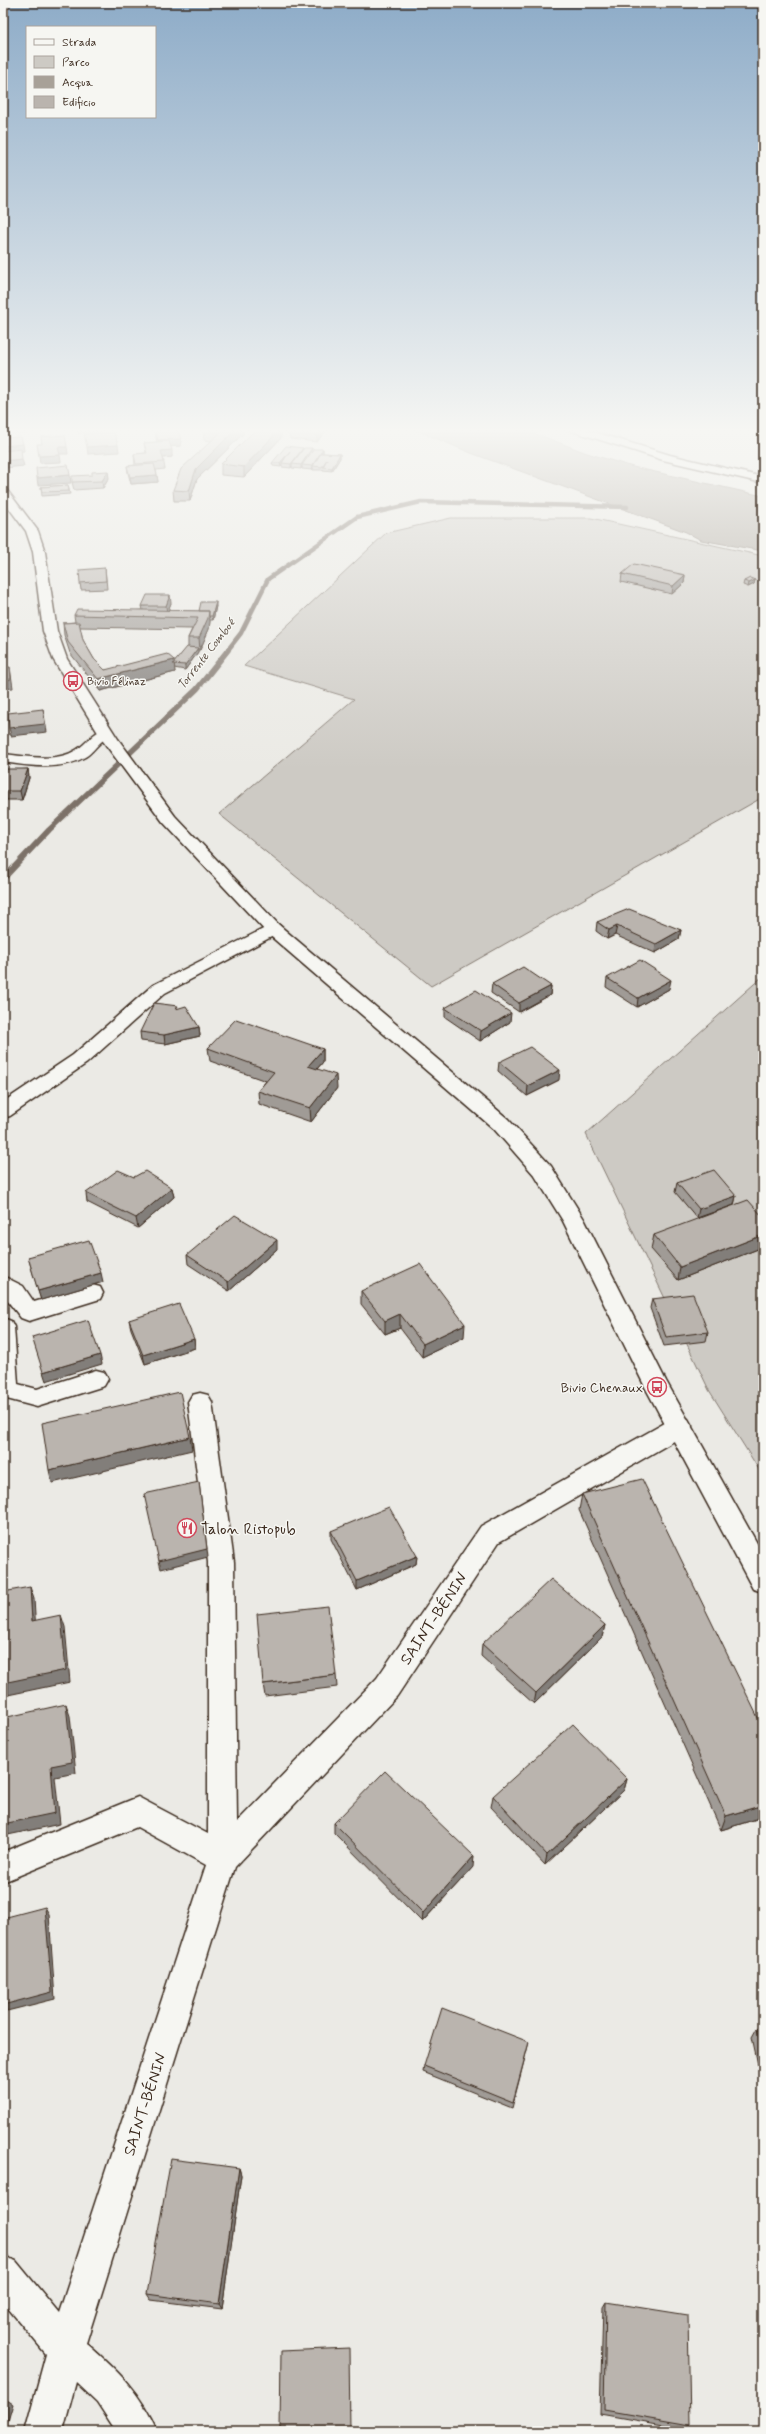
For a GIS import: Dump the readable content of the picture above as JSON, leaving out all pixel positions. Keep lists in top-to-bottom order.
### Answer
{
  "streets": {
    "street": ["SAINT-BÉNIN"]
  },
  "water": ["Torrente Comboé"],
  "places": {
    "bus stop": ["Bivio Félinaz", "Bivio Chenaux"],
    "restaurant": ["Talon Ristopub"]
  },
  "legend": [
    "Strada",
    "Parco",
    "Acqua",
    "Edificio"
  ]
}
